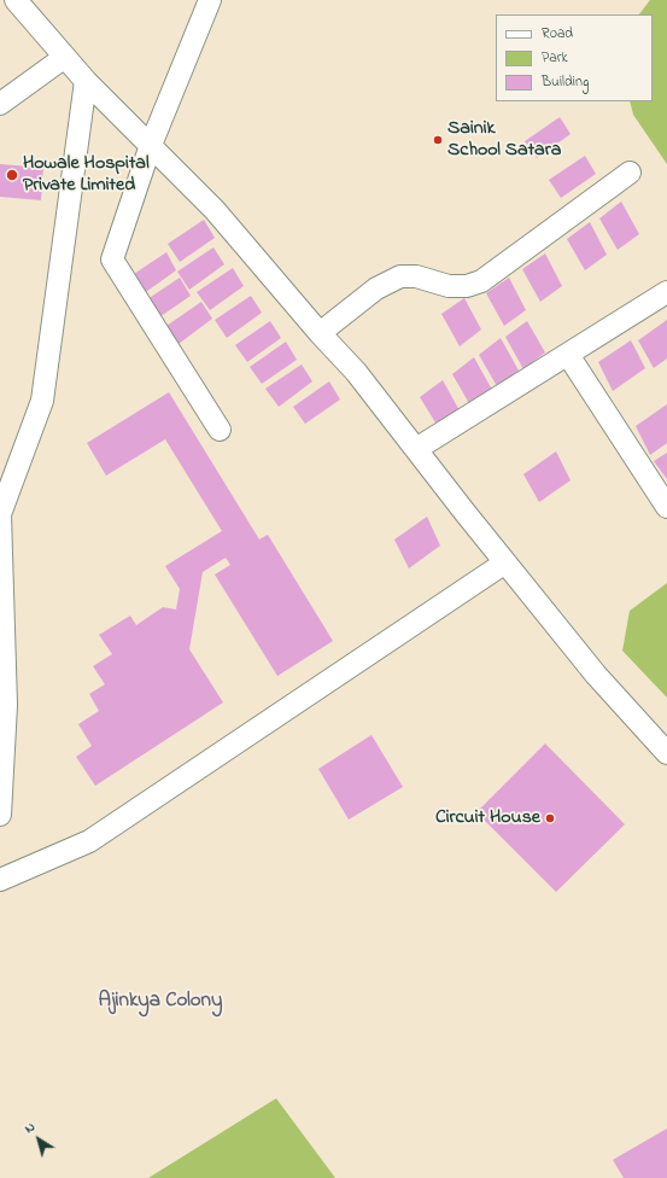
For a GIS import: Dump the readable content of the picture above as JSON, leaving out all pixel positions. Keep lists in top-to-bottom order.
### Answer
{
  "districts": ["Ajinkya Colony"],
  "places": ["Sainik School Satara", "Howale Hospital Private Limited", "Circuit House"],
  "legend": ["Road", "Park", "Building"],
  "north": "top left"
}
